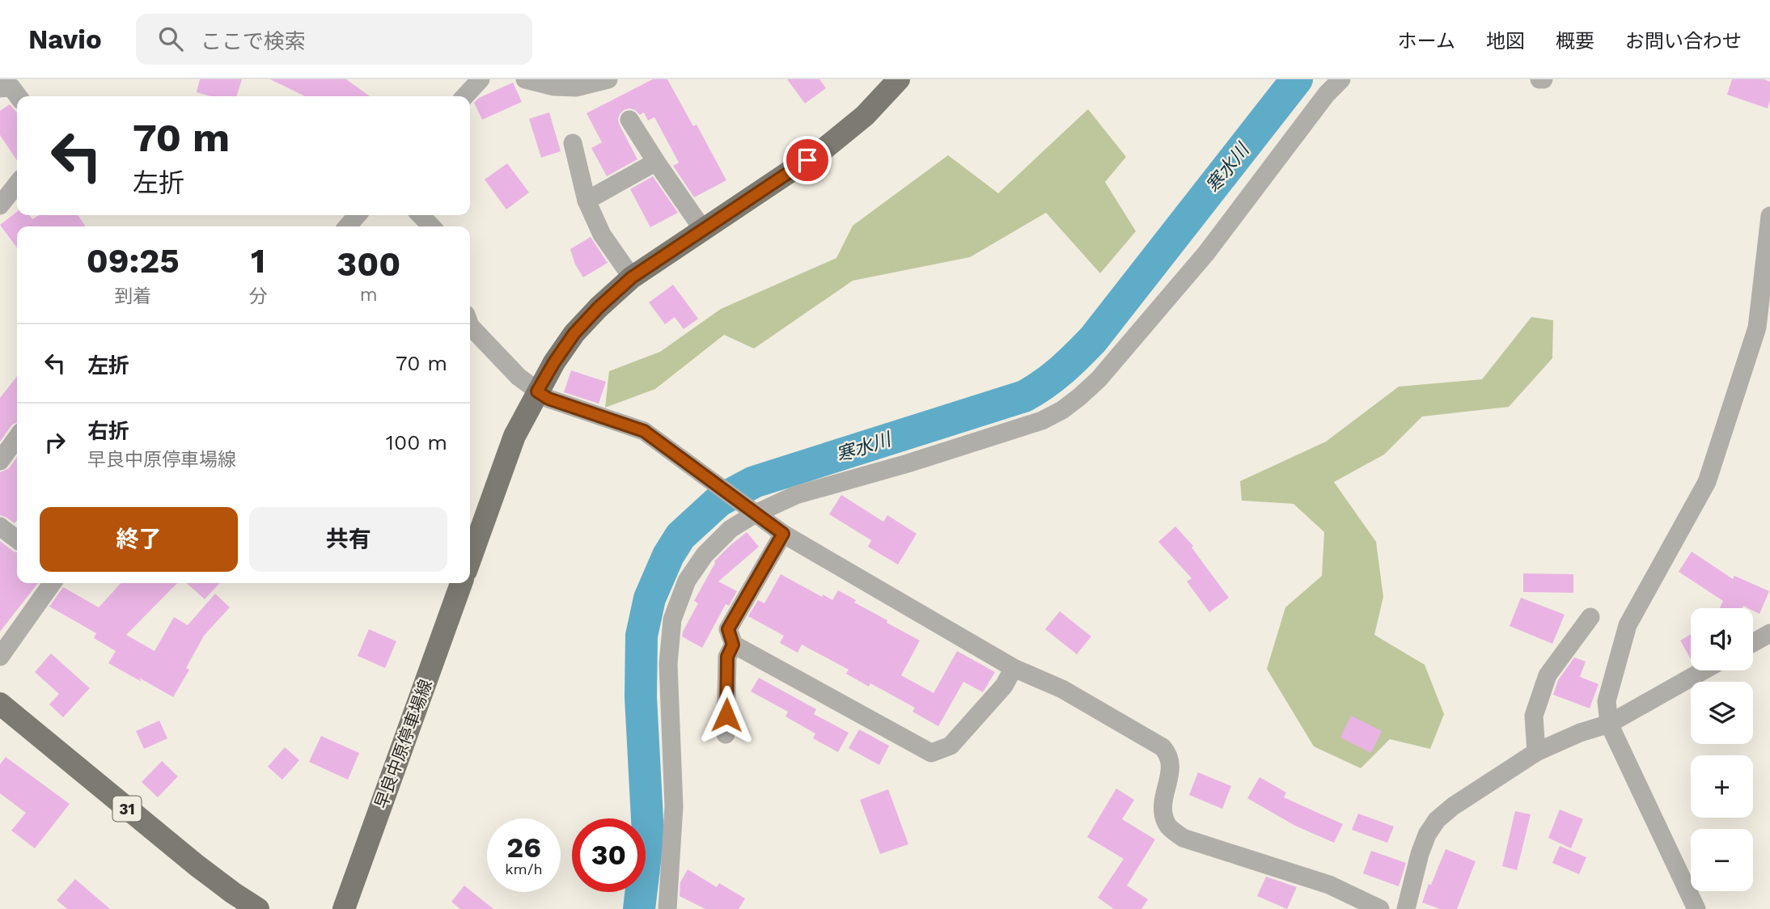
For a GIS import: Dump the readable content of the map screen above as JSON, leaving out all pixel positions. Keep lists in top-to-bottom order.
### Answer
{
  "streets": {
    "main road": ["早良中原停車場線", "31"]
  },
  "water": ["寒水川"],
  "page": {
    "header": "Navio",
    "search": "ここで検索",
    "nav": [
      "ホーム",
      "地図",
      "概要",
      "お問い合わせ"
    ],
    "turn": ["70 m", "左折"],
    "eta": [
      "09:25",
      "到着",
      "1",
      "分",
      "300",
      "m"
    ],
    "list": [
      {
        "name": "左折",
        "value": "70 m"
      },
      {
        "name": "右折",
        "note": "早良中原停車場線",
        "value": "100 m"
      }
    ],
    "buttons": ["終了", "共有"],
    "map_buttons": ["+", "−"],
    "speed": "26 km/h",
    "limit": "30"
  }
}
